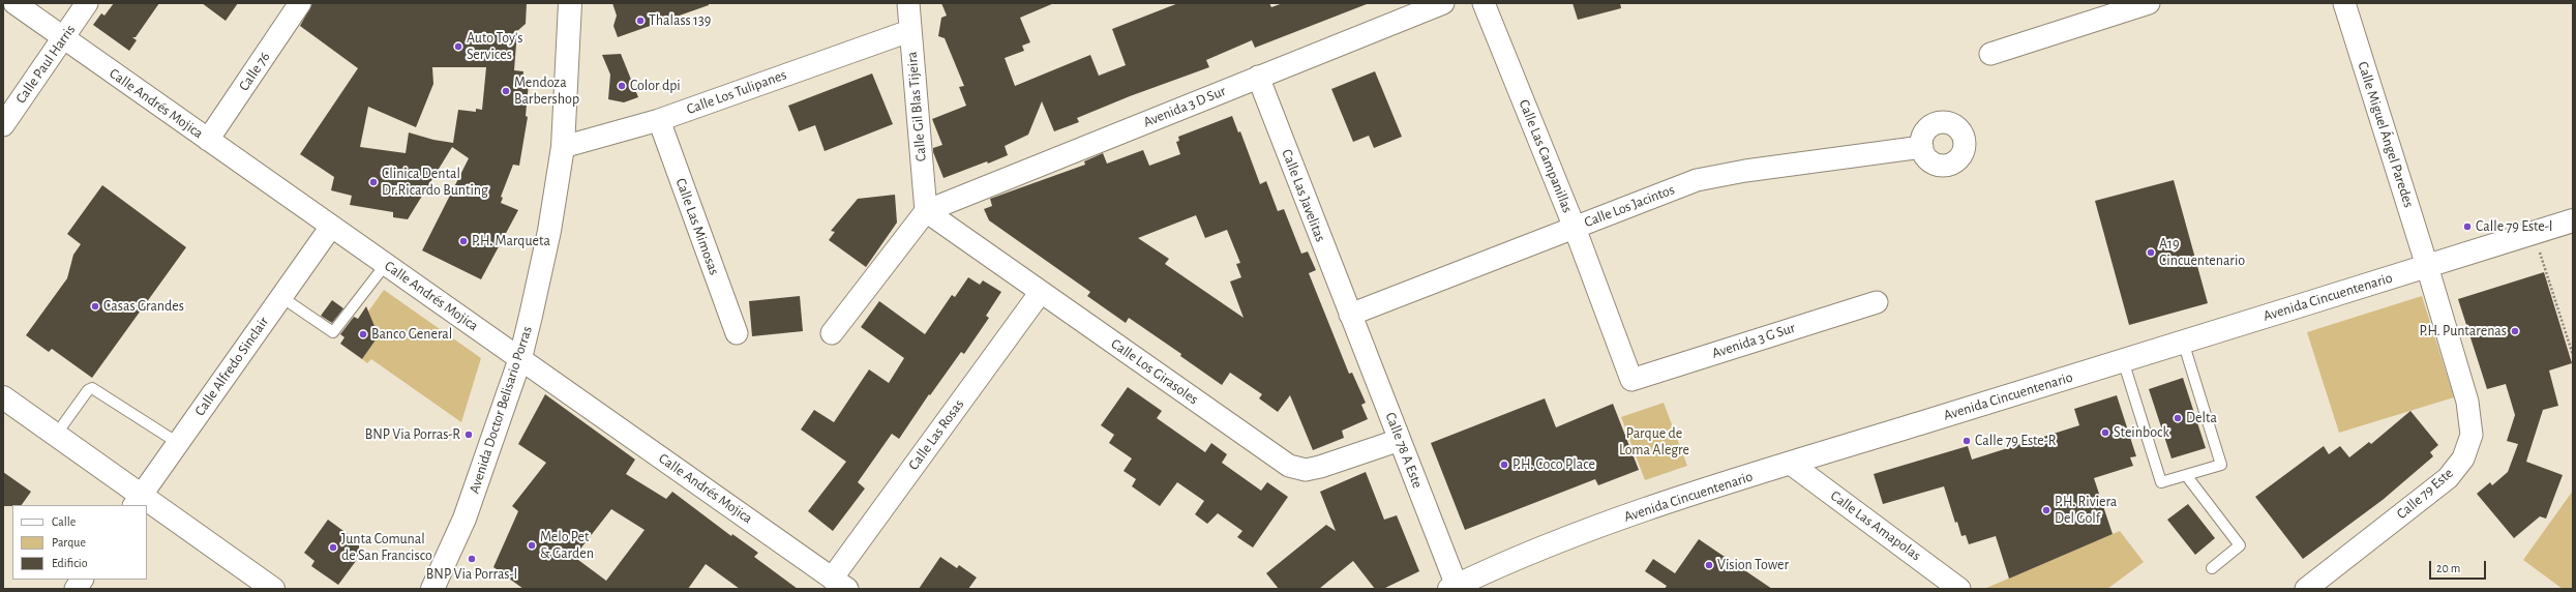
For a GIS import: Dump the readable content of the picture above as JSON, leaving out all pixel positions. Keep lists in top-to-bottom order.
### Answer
{
  "streets": {
    "main road": ["Avenida Cincuentenario", "Avenida Doctor Belisario Porras"],
    "street": [
      "Calle Paul Harris",
      "Calle 76",
      "Calle Los Tulipanes",
      "Calle Andrés Mojica",
      "Calle Gil Blas Tijeira",
      "Avenida 3 D Sur",
      "Calle Miguel Ángel Paredes",
      "Calle Las Campanillas",
      "Calle Las Javelitas",
      "Calle Los Jacintos",
      "Calle Las Mimosas",
      "Avenida 3 G Sur",
      "Calle Alfredo Sinclair",
      "Calle Los Girasoles",
      "Calle Las Rosas",
      "Calle 78 A Este",
      "Calle 79 Este",
      "Calle Las Amapolas"
    ]
  },
  "crossings": [
    ["Calle Paul Harris", "Calle Andrés Mojica"],
    ["Calle 76", "Calle Andrés Mojica"],
    ["Calle Los Tulipanes", "Calle Gil Blas Tijeira"],
    ["Calle Los Tulipanes", "Calle Las Mimosas"],
    ["Calle Los Tulipanes", "Avenida Doctor Belisario Porras"],
    ["Calle Andrés Mojica", "Calle Alfredo Sinclair"],
    ["Calle Andrés Mojica", "Avenida Doctor Belisario Porras"],
    ["Calle Andrés Mojica", "Calle Las Rosas"],
    ["Calle Gil Blas Tijeira", "Avenida 3 D Sur"],
    ["Calle Gil Blas Tijeira", "Calle Los Girasoles"],
    ["Avenida 3 D Sur", "Calle Las Javelitas"],
    ["Avenida 3 D Sur", "Calle Los Girasoles"],
    ["Calle Miguel Ángel Paredes", "Avenida Cincuentenario"],
    ["Calle Miguel Ángel Paredes", "Calle 79 Este"],
    ["Calle Las Campanillas", "Calle Los Jacintos"],
    ["Calle Las Campanillas", "Avenida 3 G Sur"],
    ["Calle Las Javelitas", "Calle Los Jacintos"],
    ["Calle Las Javelitas", "Calle 78 A Este"],
    ["Calle Los Jacintos", "Calle 78 A Este"],
    ["Avenida Cincuentenario", "Calle 78 A Este"],
    ["Avenida Cincuentenario", "Calle 79 Este"],
    ["Avenida Cincuentenario", "Calle Las Amapolas"],
    ["Calle Los Girasoles", "Calle Las Rosas"],
    ["Calle Los Girasoles", "Calle 78 A Este"]
  ],
  "parks": ["Parque de Loma Alegre"],
  "places": [
    "Thalass 139",
    "Auto Toy's Services",
    "Color dpi",
    "Mendoza Barbershop",
    "Clinica Dental Dr.Ricardo Bunting",
    "Calle 79 Este-I",
    "P.H. Marqueta",
    "A19 Cincuentenario",
    "Casas Grandes",
    "P.H. Puntarenas",
    "Banco General",
    "Delta",
    "Steinbock",
    "BNP Via Porras-R",
    "Calle 79 Este-R",
    "P.H. Coco Place",
    "P.H. Riviera Del Golf",
    "Melo Pet & Garden",
    "Junta Comunal de San Francisco",
    "BNP Via Porras-I",
    "Vision Tower"
  ],
  "legend": ["Calle", "Parque", "Edificio"],
  "scale_bar": "20 m"
}
